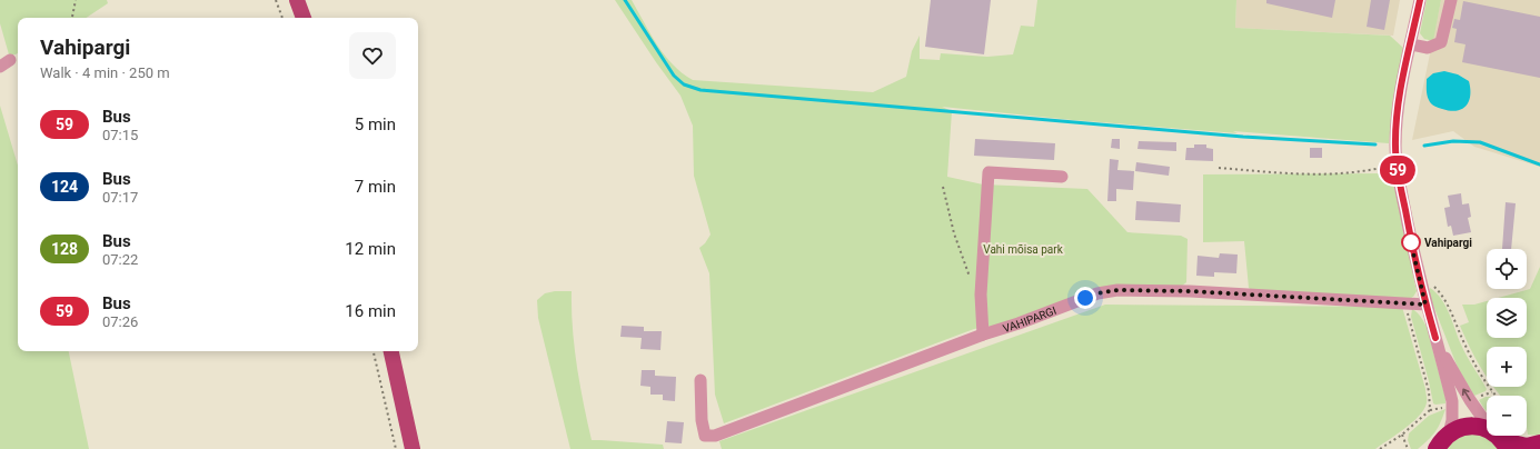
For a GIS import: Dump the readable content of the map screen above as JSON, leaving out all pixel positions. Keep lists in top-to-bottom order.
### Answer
{
  "streets": {
    "street": ["VAHIPARGI"]
  },
  "parks": ["Vahi mõisa park"],
  "places": ["Vahipargi"],
  "lines": ["bus line 59"],
  "page": {
    "on_map": "59",
    "heading": ["Vahipargi", "Walk · 4 min · 250 m"],
    "list": [
      {
        "mark": "59",
        "name": "Bus",
        "note": "07:15",
        "value": "5 min"
      },
      {
        "mark": "124",
        "name": "Bus",
        "note": "07:17",
        "value": "7 min"
      },
      {
        "mark": "128",
        "name": "Bus",
        "note": "07:22",
        "value": "12 min"
      },
      {
        "mark": "59",
        "name": "Bus",
        "note": "07:26",
        "value": "16 min"
      }
    ],
    "map_buttons": ["+", "−"]
  }
}
